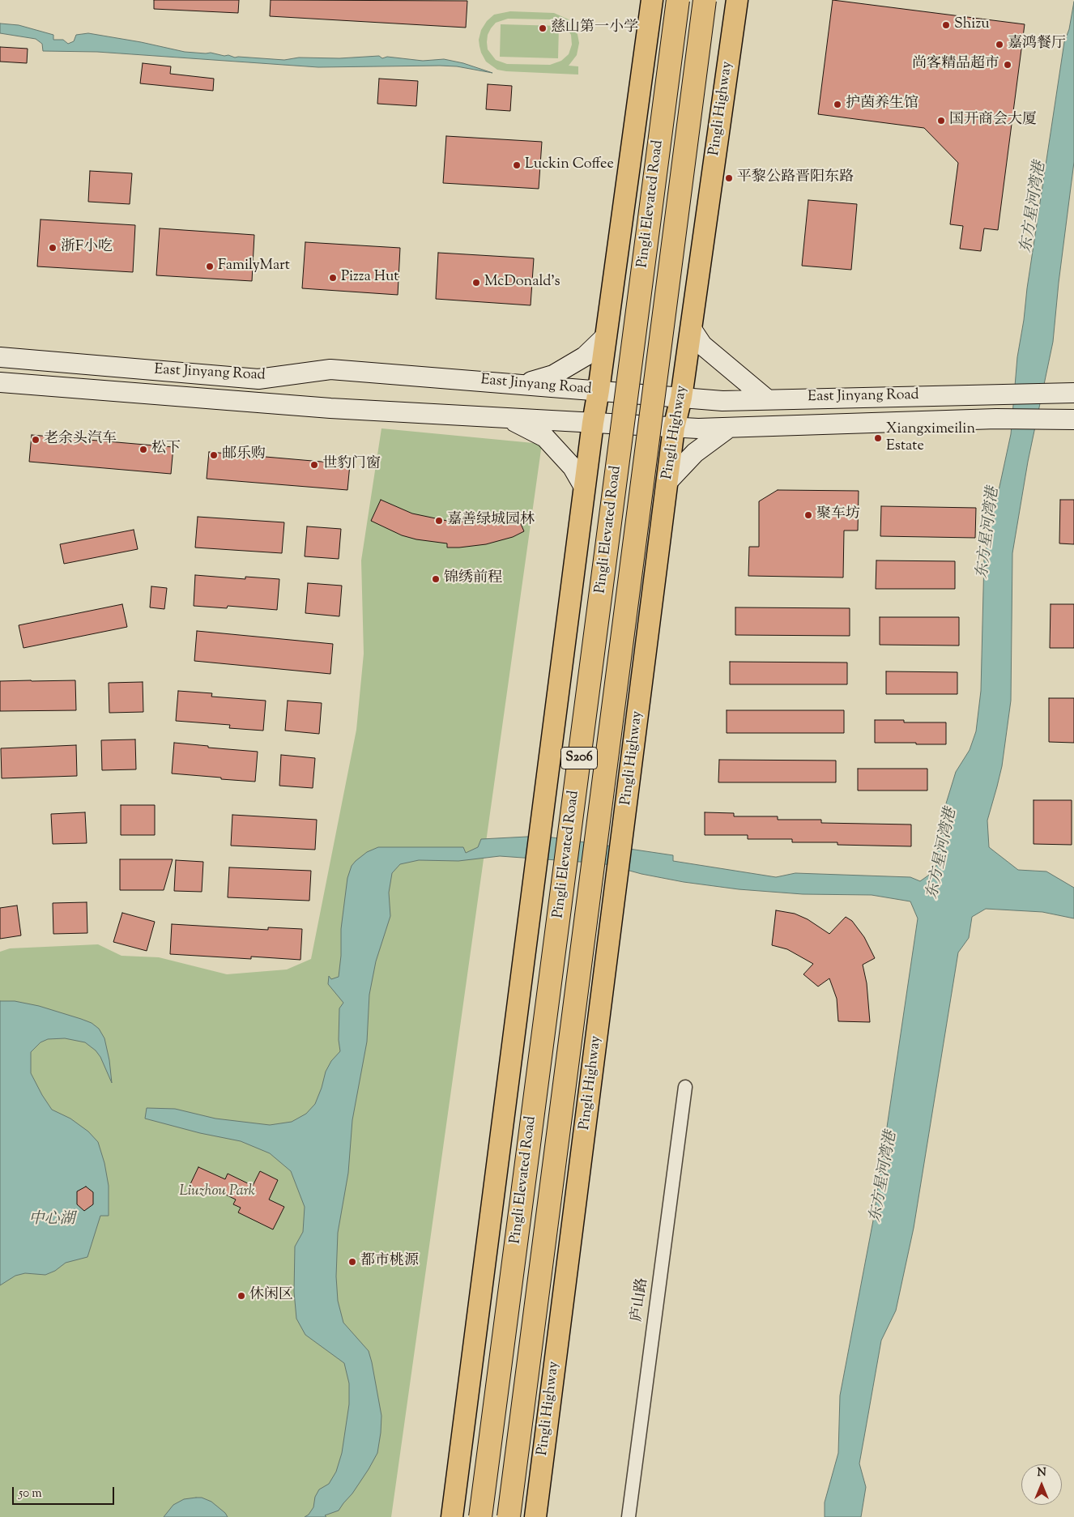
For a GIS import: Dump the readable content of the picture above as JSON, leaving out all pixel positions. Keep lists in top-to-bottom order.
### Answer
{
  "streets": {
    "highway": ["Pingli Elevated Road", "S206"],
    "main road": ["Pingli Highway", "East Jinyang Road"],
    "street": ["庐山路"]
  },
  "crossings": [
    ["Pingli Highway", "East Jinyang Road"]
  ],
  "water": ["东方星河湾港", "中心湖"],
  "parks": ["Liuzhou Park"],
  "places": [
    "Shizu",
    "慈山第一小学",
    "嘉鸿餐厅",
    "尚客精品超市",
    "护茵养生馆",
    "国开商会大厦",
    "Luckin Coffee",
    "平黎公路晋阳东路",
    "浙F小吃",
    "FamilyMart",
    "Pizza Hut",
    "McDonald's",
    "Xiangximeilin Estate",
    "老余头汽车",
    "松下",
    "邮乐购",
    "世豹门窗",
    "聚车坊",
    "嘉善绿城园林",
    "锦绣前程",
    "都市桃源",
    "休闲区"
  ],
  "scale_bar": "50 m",
  "north": "top"
}
